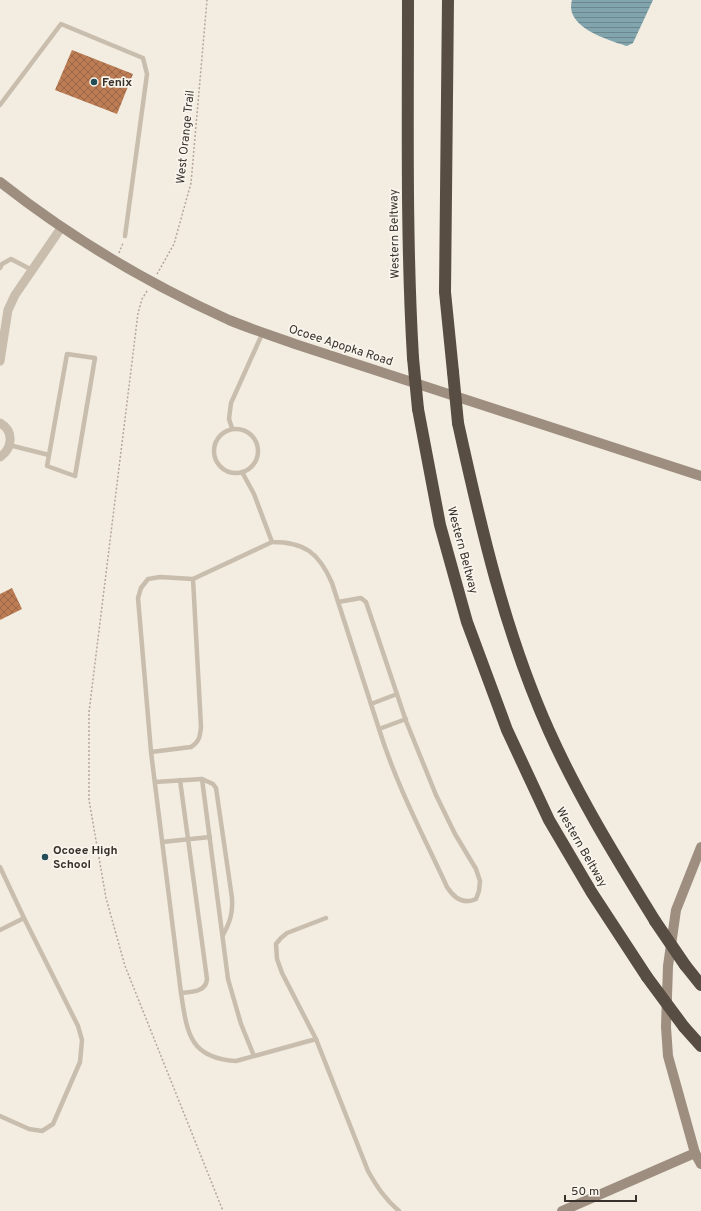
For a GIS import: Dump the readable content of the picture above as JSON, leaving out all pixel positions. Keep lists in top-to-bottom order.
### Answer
{
  "streets": {
    "highway": ["Western Beltway"],
    "main road": ["Ocoee Apopka Road"],
    "path": ["West Orange Trail"]
  },
  "crossings": [
    ["West Orange Trail", "Ocoee Apopka Road"]
  ],
  "places": ["Fenix", "Ocoee High School"],
  "scale_bar": "50 m"
}
